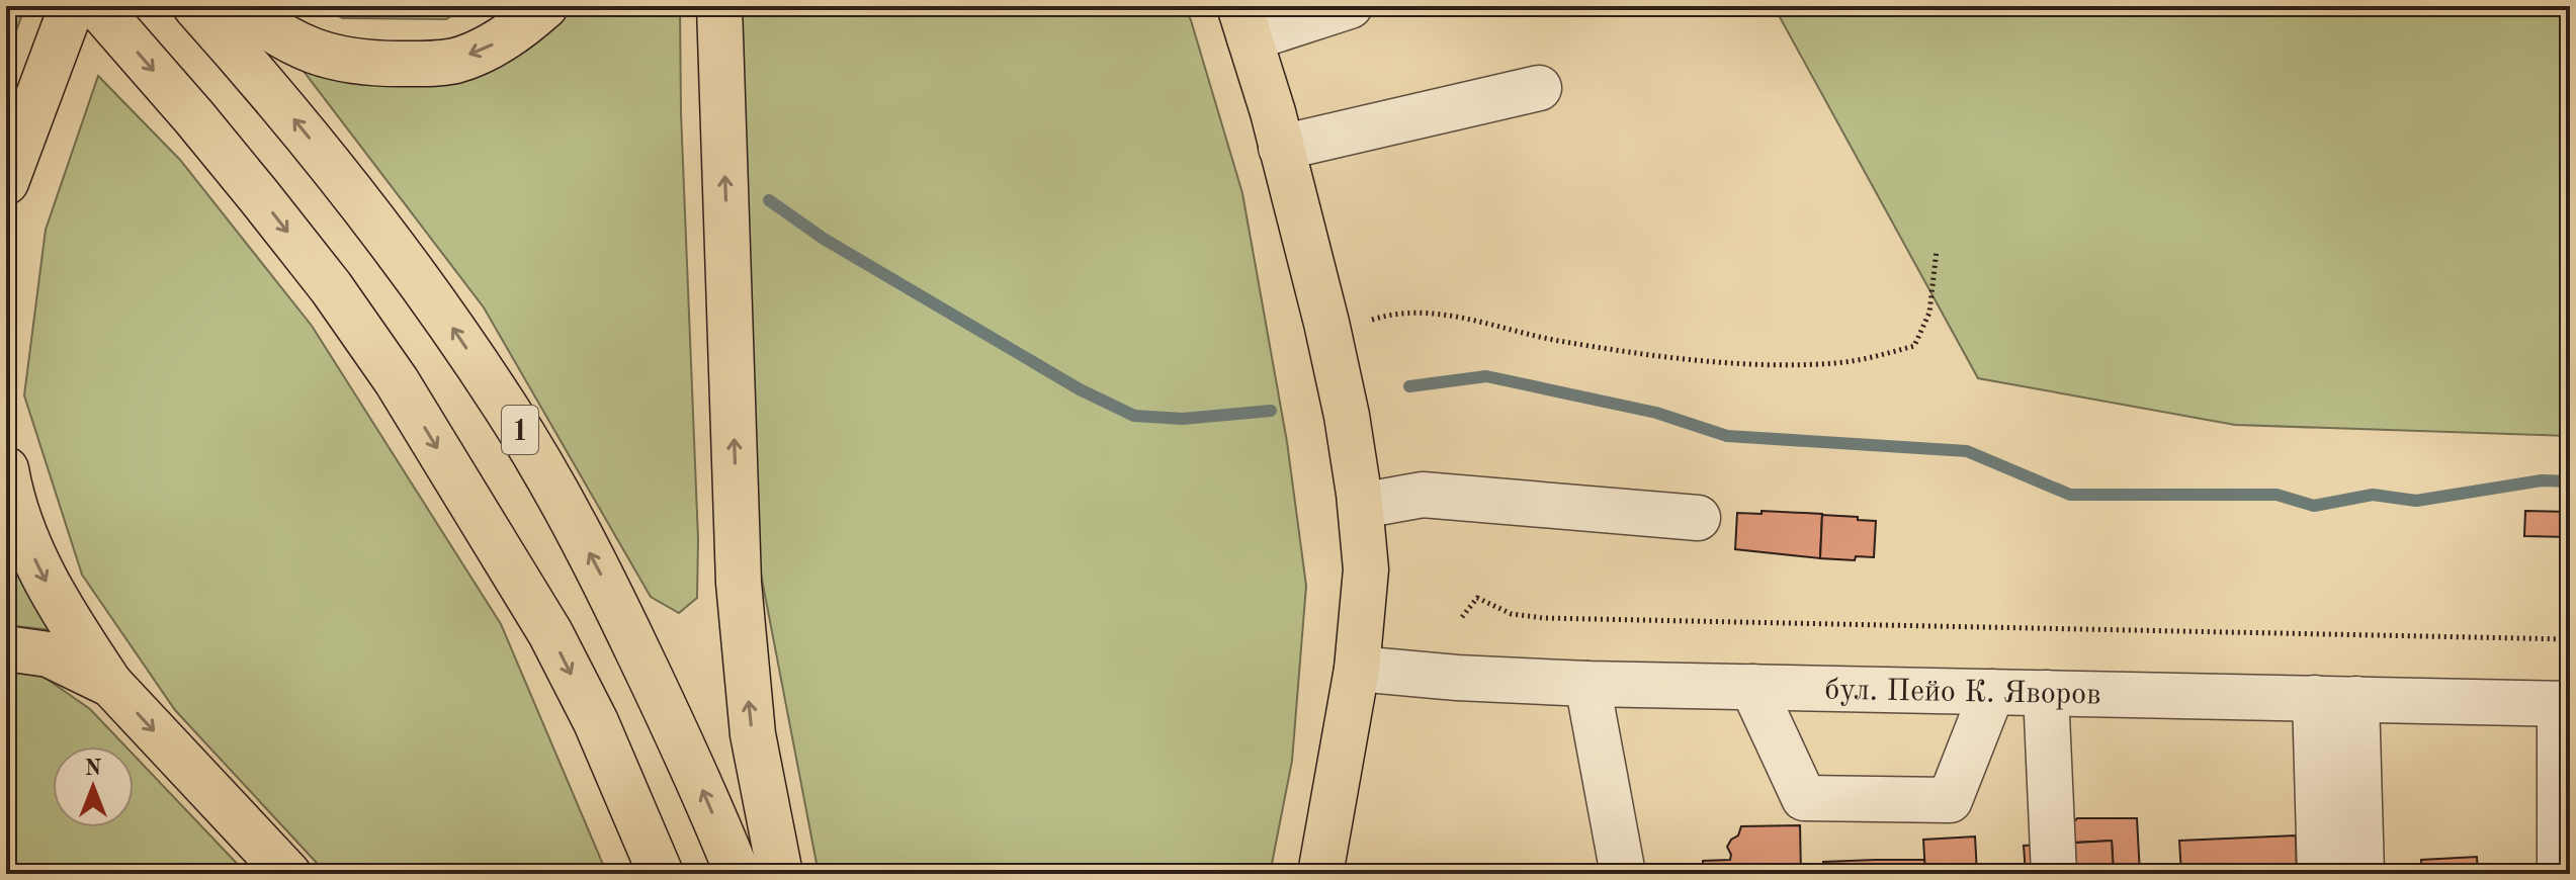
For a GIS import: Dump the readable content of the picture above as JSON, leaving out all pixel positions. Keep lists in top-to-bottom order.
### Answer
{
  "streets": {
    "main road": ["1"],
    "street": ["бул. Пейо К. Яворов"]
  },
  "north": "top"
}
